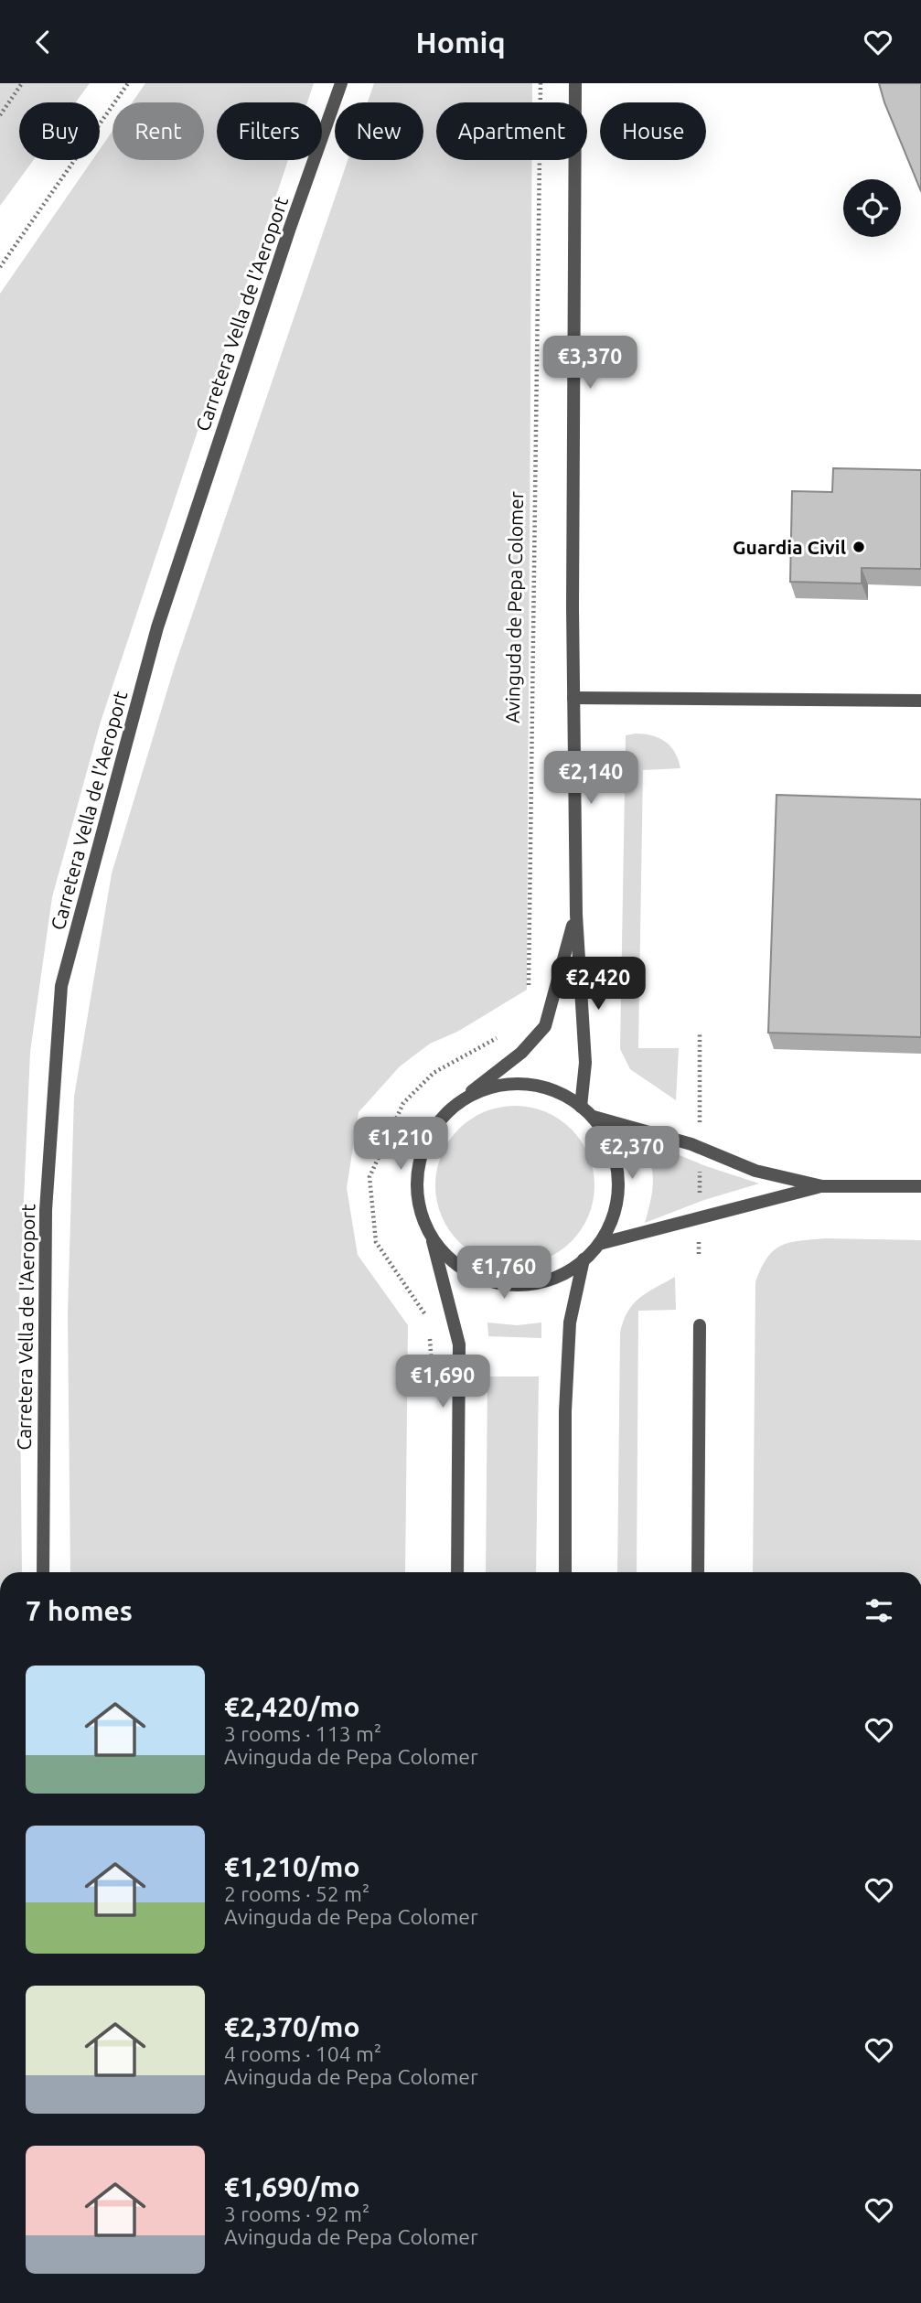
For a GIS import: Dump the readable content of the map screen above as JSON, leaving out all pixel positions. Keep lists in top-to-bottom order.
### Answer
{
  "streets": {
    "street": ["Carretera Vella de l'Aeroport"],
    "path": ["Avinguda de Pepa Colomer"]
  },
  "places": ["Guardia Civil"],
  "page": {
    "header": "Homiq",
    "chip": [
      "Buy",
      "Rent",
      "Filters",
      "New",
      "Apartment",
      "House"
    ],
    "price": [
      "€3,370",
      "€2,140",
      "€2,420",
      "€1,210",
      "€2,370",
      "€1,760",
      "€1,690"
    ],
    "heading": "7 homes",
    "list": [
      {
        "name": "€2,420/mo",
        "note": "3 rooms · 113 m² · Avinguda de Pepa Colomer"
      },
      {
        "name": "€1,210/mo",
        "note": "2 rooms · 52 m² · Avinguda de Pepa Colomer"
      },
      {
        "name": "€2,370/mo",
        "note": "4 rooms · 104 m² · Avinguda de Pepa Colomer"
      },
      {
        "name": "€1,690/mo",
        "note": "3 rooms · 92 m² · Avinguda de Pepa Colomer"
      }
    ]
  }
}
